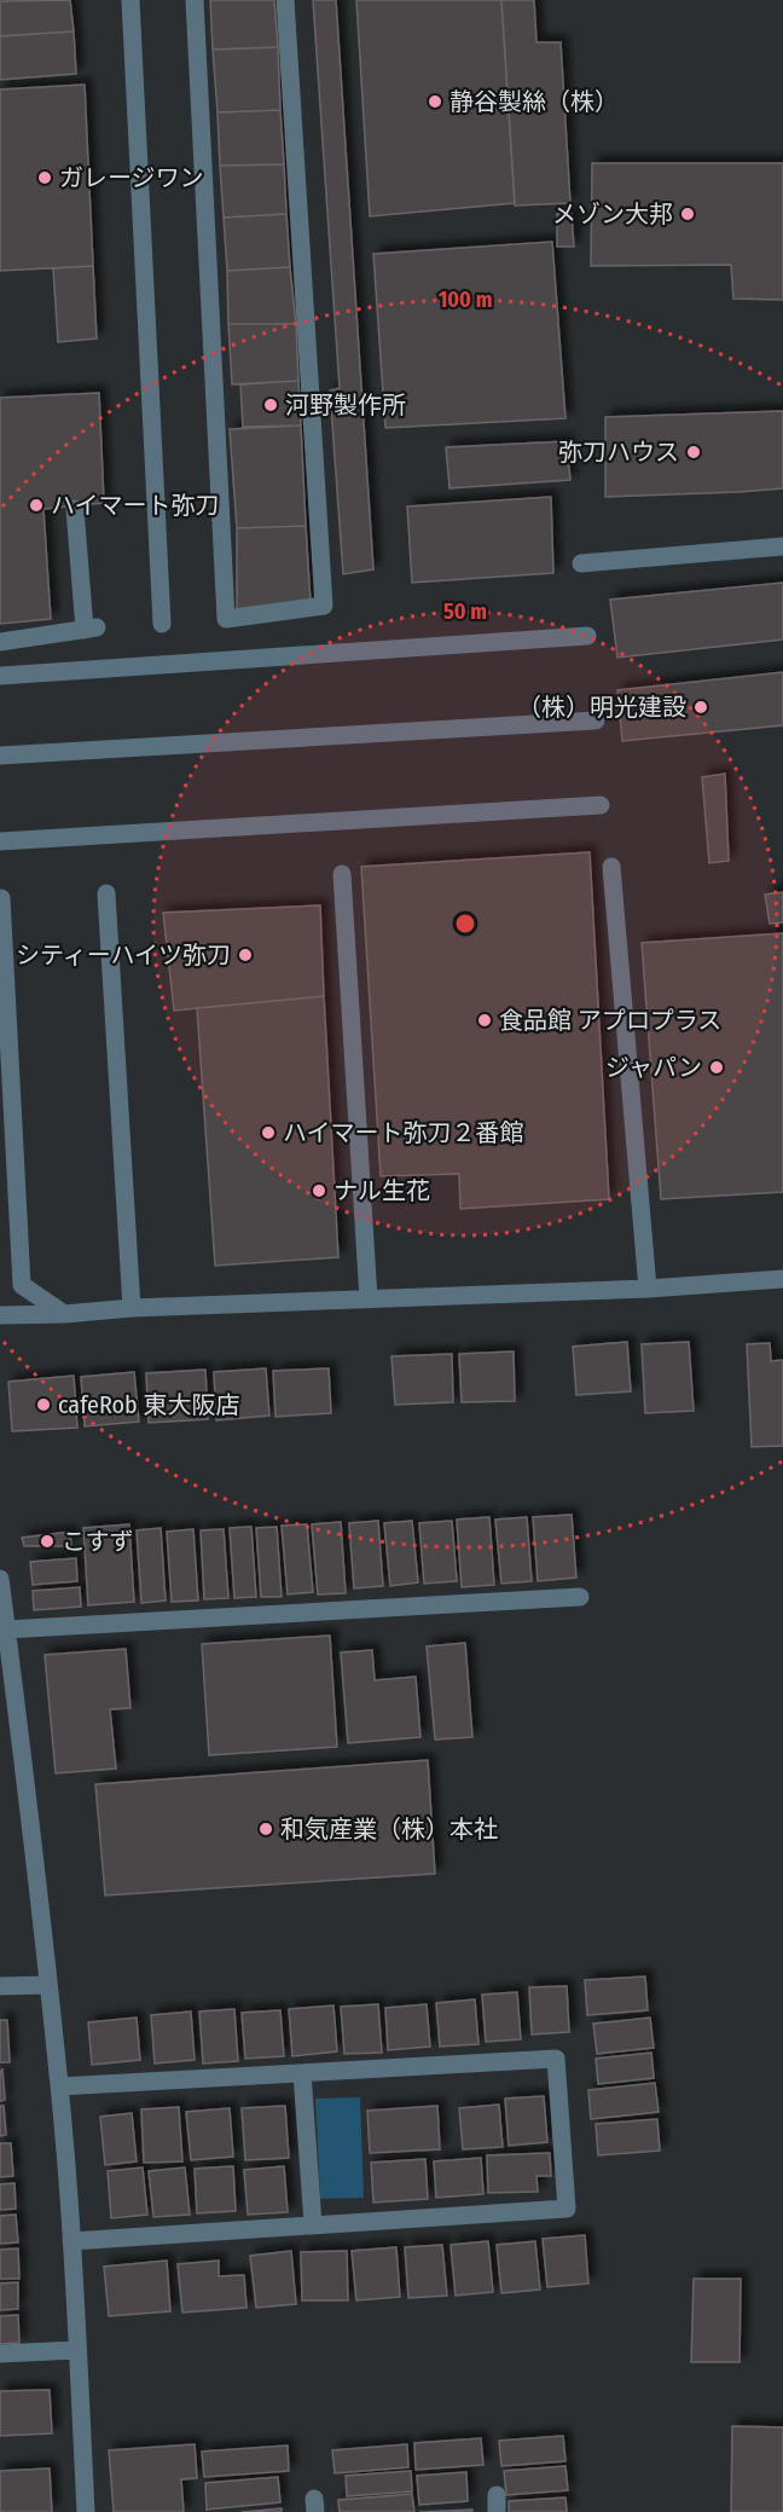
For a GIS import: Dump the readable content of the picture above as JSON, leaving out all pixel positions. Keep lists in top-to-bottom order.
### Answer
{
  "places": [
    "静谷製絲（株）",
    "ガレージワン",
    "メゾン大邦",
    "河野製作所",
    "弥刀ハウス",
    "ハイマート弥刀",
    "（株）明光建設",
    "シティーハイツ弥刀",
    "食品館 アプロプラス",
    "ジャパン",
    "ハイマート弥刀２番館",
    "ナル生花",
    "cafeRob 東大阪店",
    "こすず",
    "和気産業（株）本社"
  ],
  "rings": ["100 m", "50 m"]
}
